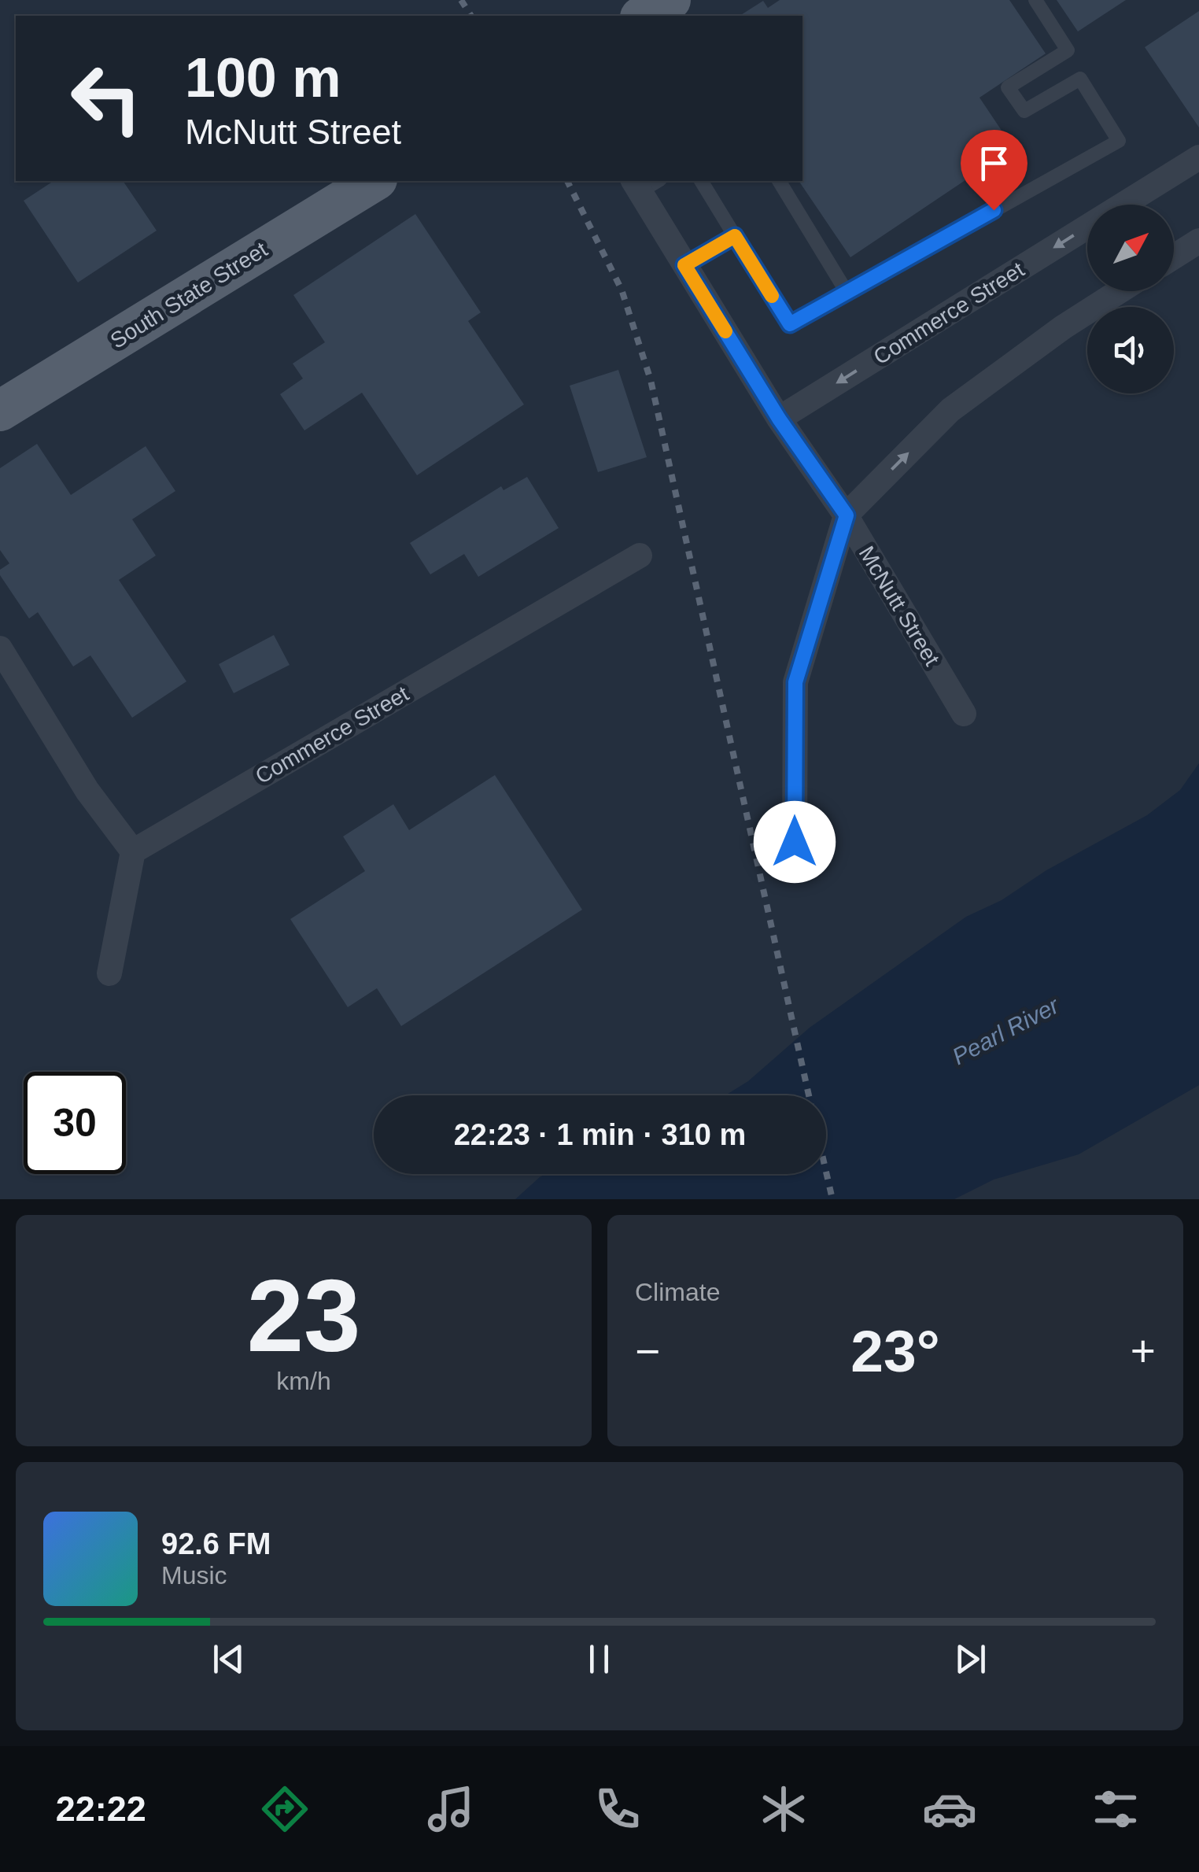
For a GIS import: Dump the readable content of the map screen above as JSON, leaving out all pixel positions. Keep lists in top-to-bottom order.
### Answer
{
  "streets": {
    "main road": ["South State Street"],
    "street": ["Commerce Street", "McNutt Street"]
  },
  "crossings": [
    ["Commerce Street", "McNutt Street"]
  ],
  "water": ["Pearl River"],
  "north": "top right",
  "page": {
    "turn": ["100 m", "McNutt Street"],
    "limit": "30",
    "trip": "22:23 · 1 min · 310 m",
    "tile": [
      ["23", "km/h"],
      "Climate"
    ],
    "heat": ["−", "23°", "+"],
    "song": ["92.6 FM", "Music"],
    "tabs": "22:22"
  }
}
